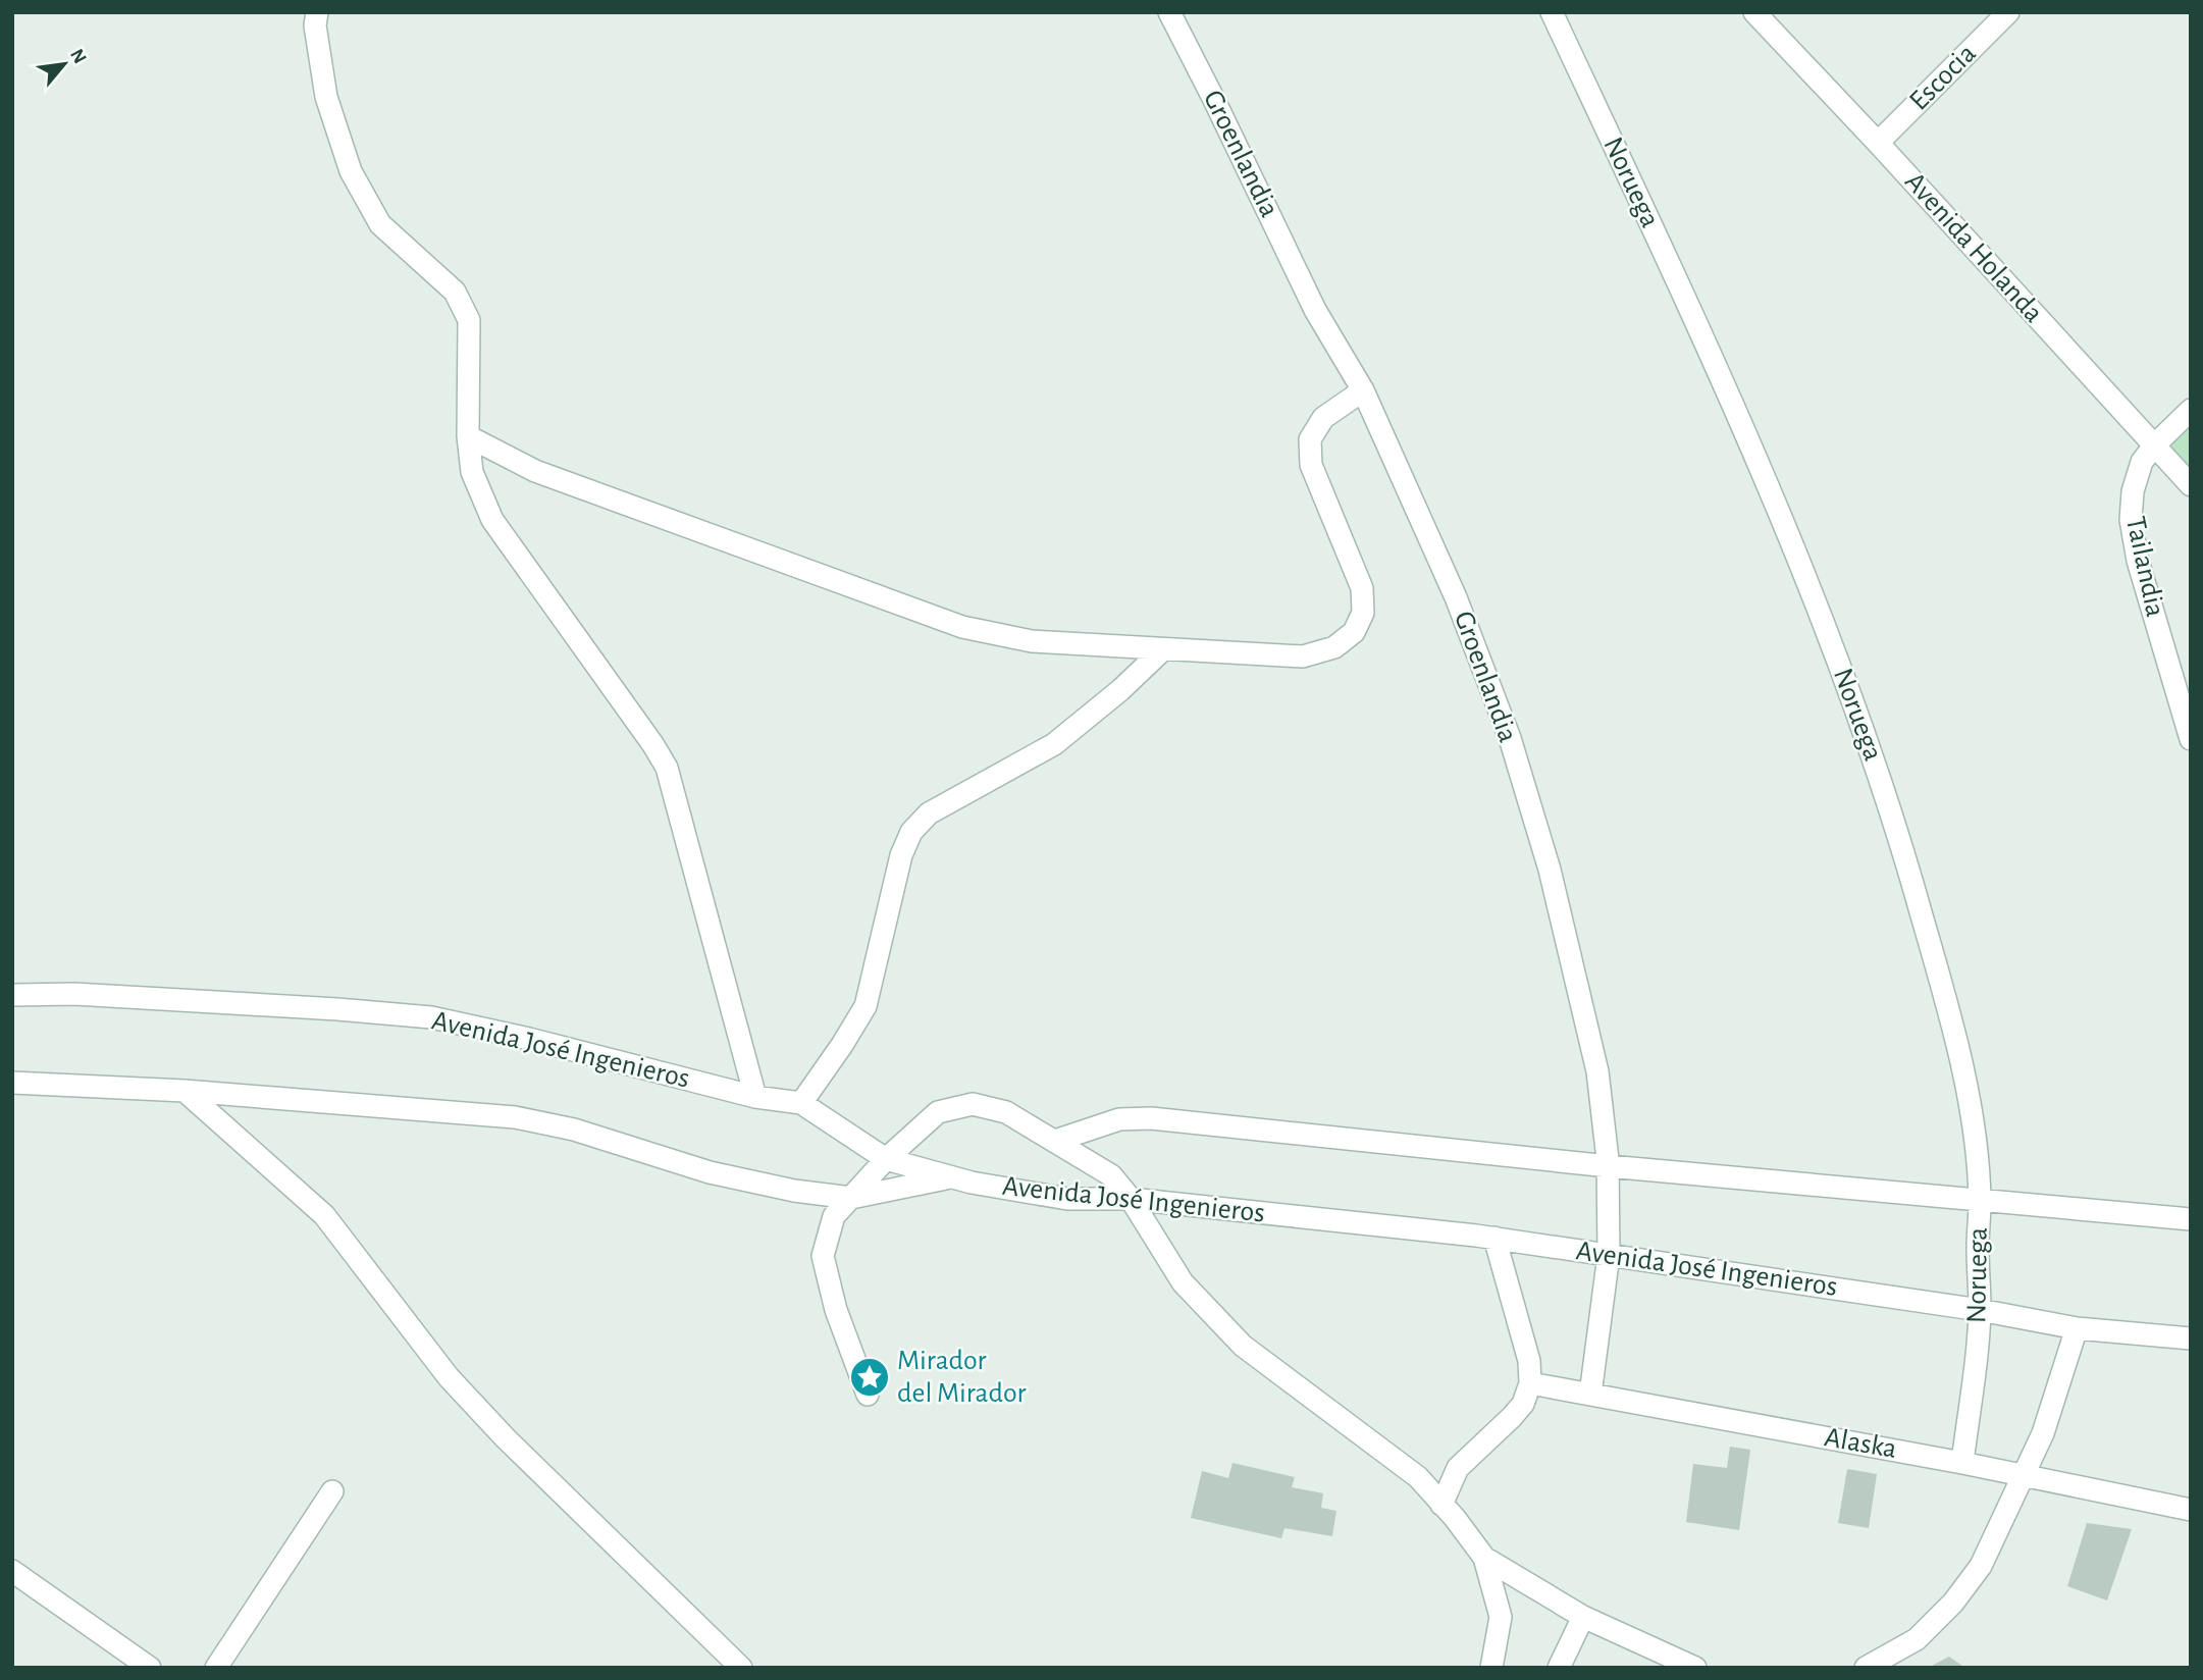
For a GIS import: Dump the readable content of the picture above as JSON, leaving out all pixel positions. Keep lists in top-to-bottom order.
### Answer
{
  "streets": {
    "street": [
      "Escocia",
      "Groenlandia",
      "Noruega",
      "Avenida Holanda",
      "Tailandia",
      "Avenida José Ingenieros",
      "Alaska"
    ]
  },
  "crossings": [
    ["Escocia", "Avenida Holanda"],
    ["Groenlandia", "Avenida José Ingenieros"],
    ["Groenlandia", "Alaska"],
    ["Noruega", "Avenida José Ingenieros"],
    ["Noruega", "Alaska"],
    ["Avenida Holanda", "Tailandia"]
  ],
  "places": {
    "place": ["Mirador del Mirador"]
  },
  "north": "top right"
}
